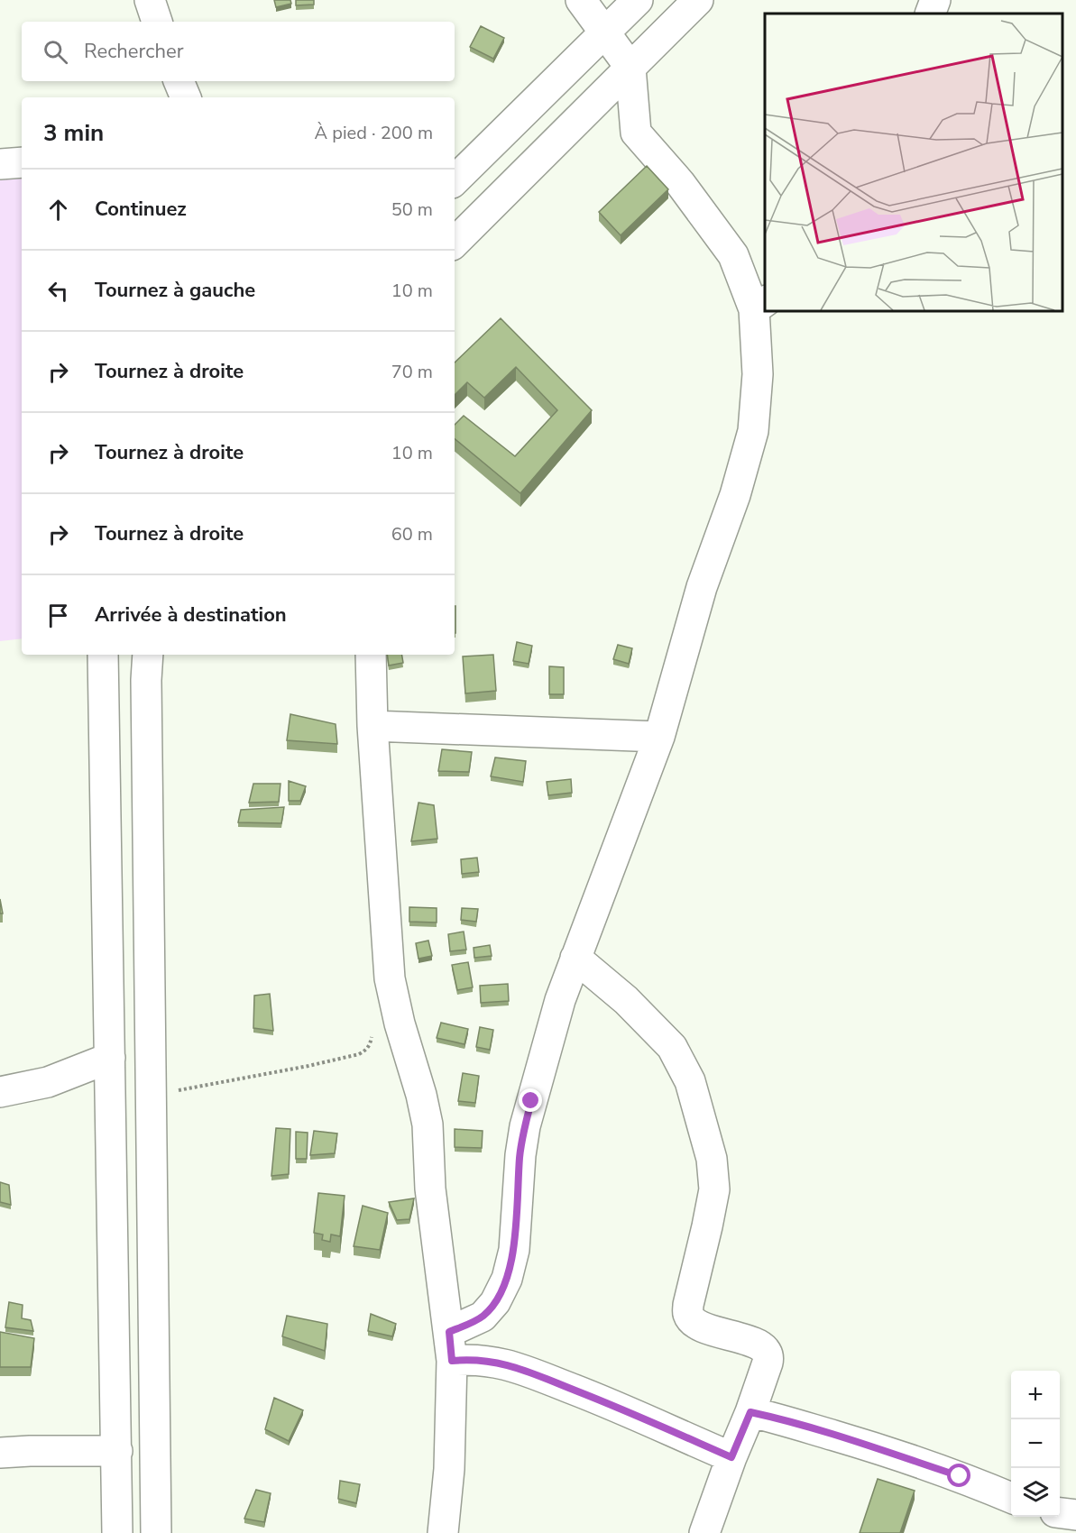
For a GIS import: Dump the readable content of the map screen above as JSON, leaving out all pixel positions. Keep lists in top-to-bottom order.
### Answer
{
  "page": {
    "search": "Rechercher",
    "heading": ["3 min", "À pied · 200 m"],
    "list": [
      ["Continuez", "50 m"],
      ["Tournez à gauche", "10 m"],
      ["Tournez à droite", "70 m"],
      ["Tournez à droite", "10 m"],
      ["Tournez à droite", "60 m"],
      "Arrivée à destination"
    ],
    "map_buttons": ["+", "−"]
  }
}
